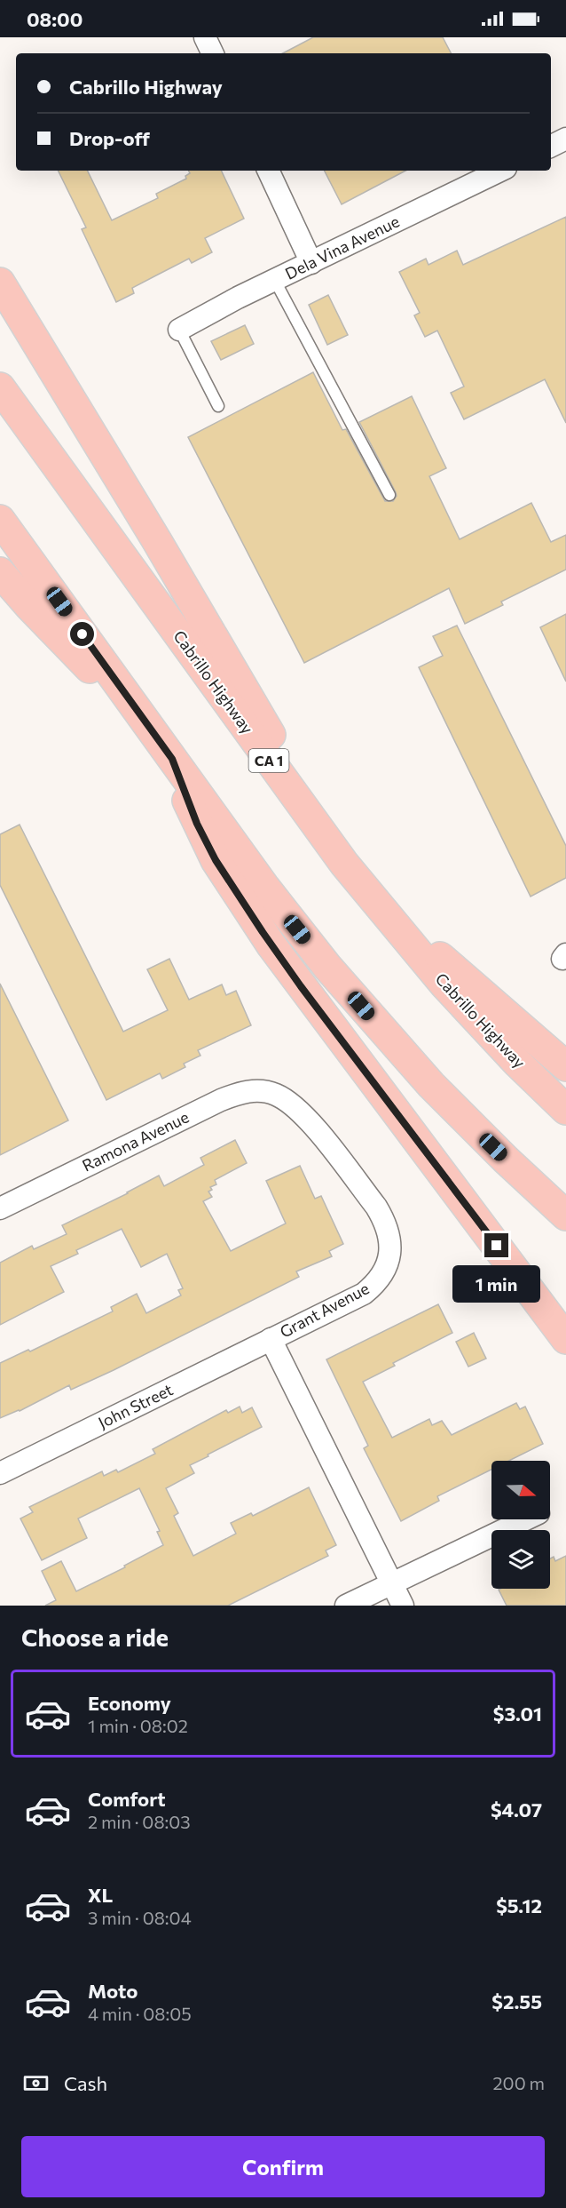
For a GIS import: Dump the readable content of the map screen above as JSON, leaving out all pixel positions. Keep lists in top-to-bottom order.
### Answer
{
  "streets": {
    "highway": ["Cabrillo Highway", "CA 1"],
    "street": [
      "Dela Vina Avenue",
      "Ramona Avenue",
      "Grant Avenue",
      "John Street"
    ]
  },
  "crossings": [
    ["Ramona Avenue", "Grant Avenue"],
    ["Grant Avenue", "John Street"]
  ],
  "north": "right",
  "page": {
    "status": "08:00",
    "banner": ["Cabrillo Highway", "Drop-off"],
    "bubble": "1 min",
    "heading": "Choose a ride",
    "list": [
      {
        "name": "Economy",
        "note": "1 min · 08:02",
        "value": "$3.01"
      },
      {
        "name": "Comfort",
        "note": "2 min · 08:03",
        "value": "$4.07"
      },
      {
        "name": "XL",
        "note": "3 min · 08:04",
        "value": "$5.12"
      },
      {
        "name": "Moto",
        "note": "4 min · 08:05",
        "value": "$2.55"
      }
    ],
    "pay": ["Cash", "200 m"],
    "buttons": "Confirm"
  }
}
